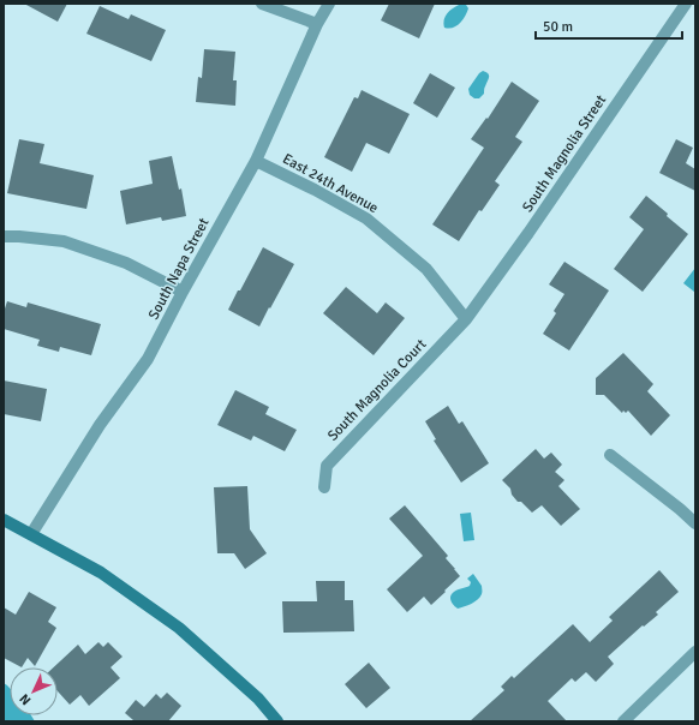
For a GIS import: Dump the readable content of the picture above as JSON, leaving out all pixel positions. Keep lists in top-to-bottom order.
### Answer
{
  "streets": {
    "street": [
      "South Magnolia Street",
      "East 24th Avenue",
      "South Napa Street",
      "South Magnolia Court"
    ]
  },
  "crossings": [
    ["South Magnolia Street", "East 24th Avenue"],
    ["South Magnolia Street", "South Magnolia Court"],
    ["East 24th Avenue", "South Napa Street"],
    ["East 24th Avenue", "South Magnolia Court"]
  ],
  "scale_bar": "50 m",
  "north": "bottom left"
}
